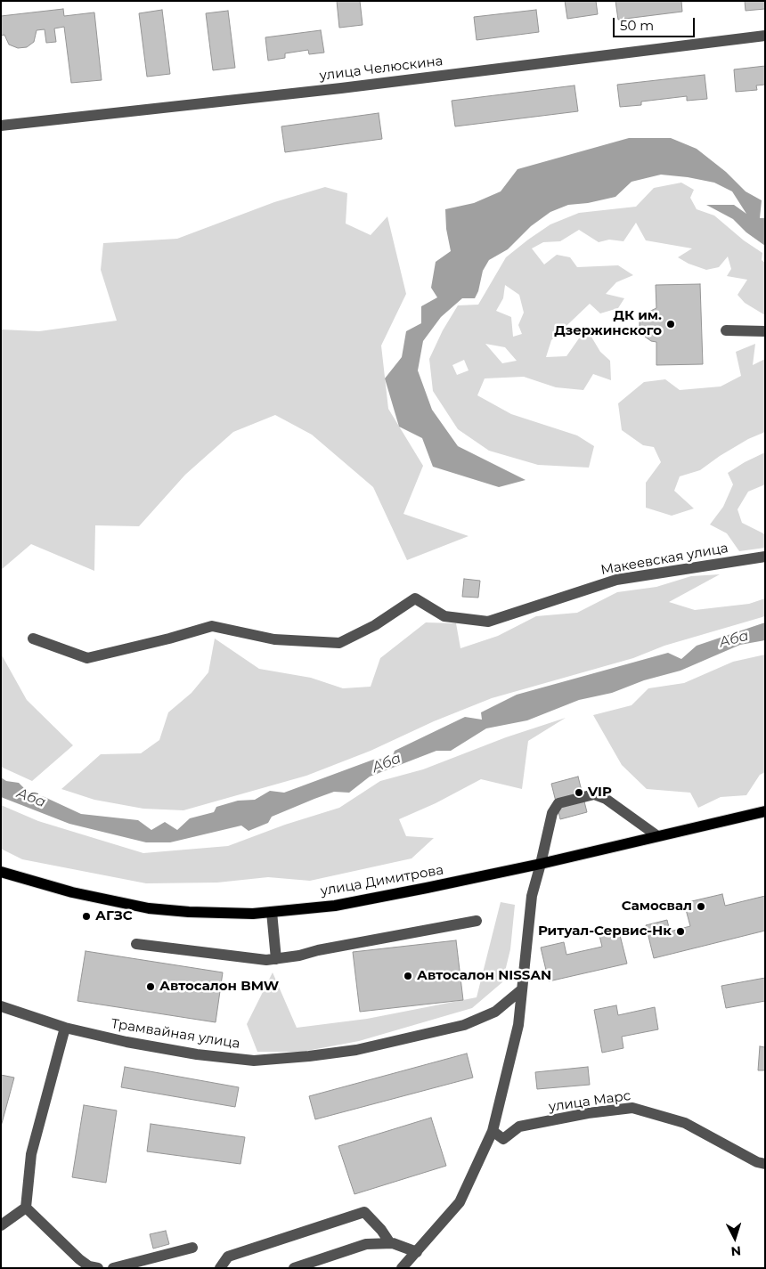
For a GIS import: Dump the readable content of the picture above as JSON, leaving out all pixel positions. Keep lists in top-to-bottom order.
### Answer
{
  "streets": {
    "main road": ["улица Димитрова"],
    "street": [
      "улица Челюскина",
      "Макеевская улица",
      "Трамвайная улица",
      "улица Марс"
    ]
  },
  "water": ["Аба"],
  "places": [
    "ДК им. Дзержинского",
    "VIP",
    "Самосвал",
    "АГЗС",
    "Ритуал-Сервис-Нк",
    "Автосалон NISSAN",
    "Автосалон BMW"
  ],
  "scale_bar": "50 m",
  "north": "bottom"
}
